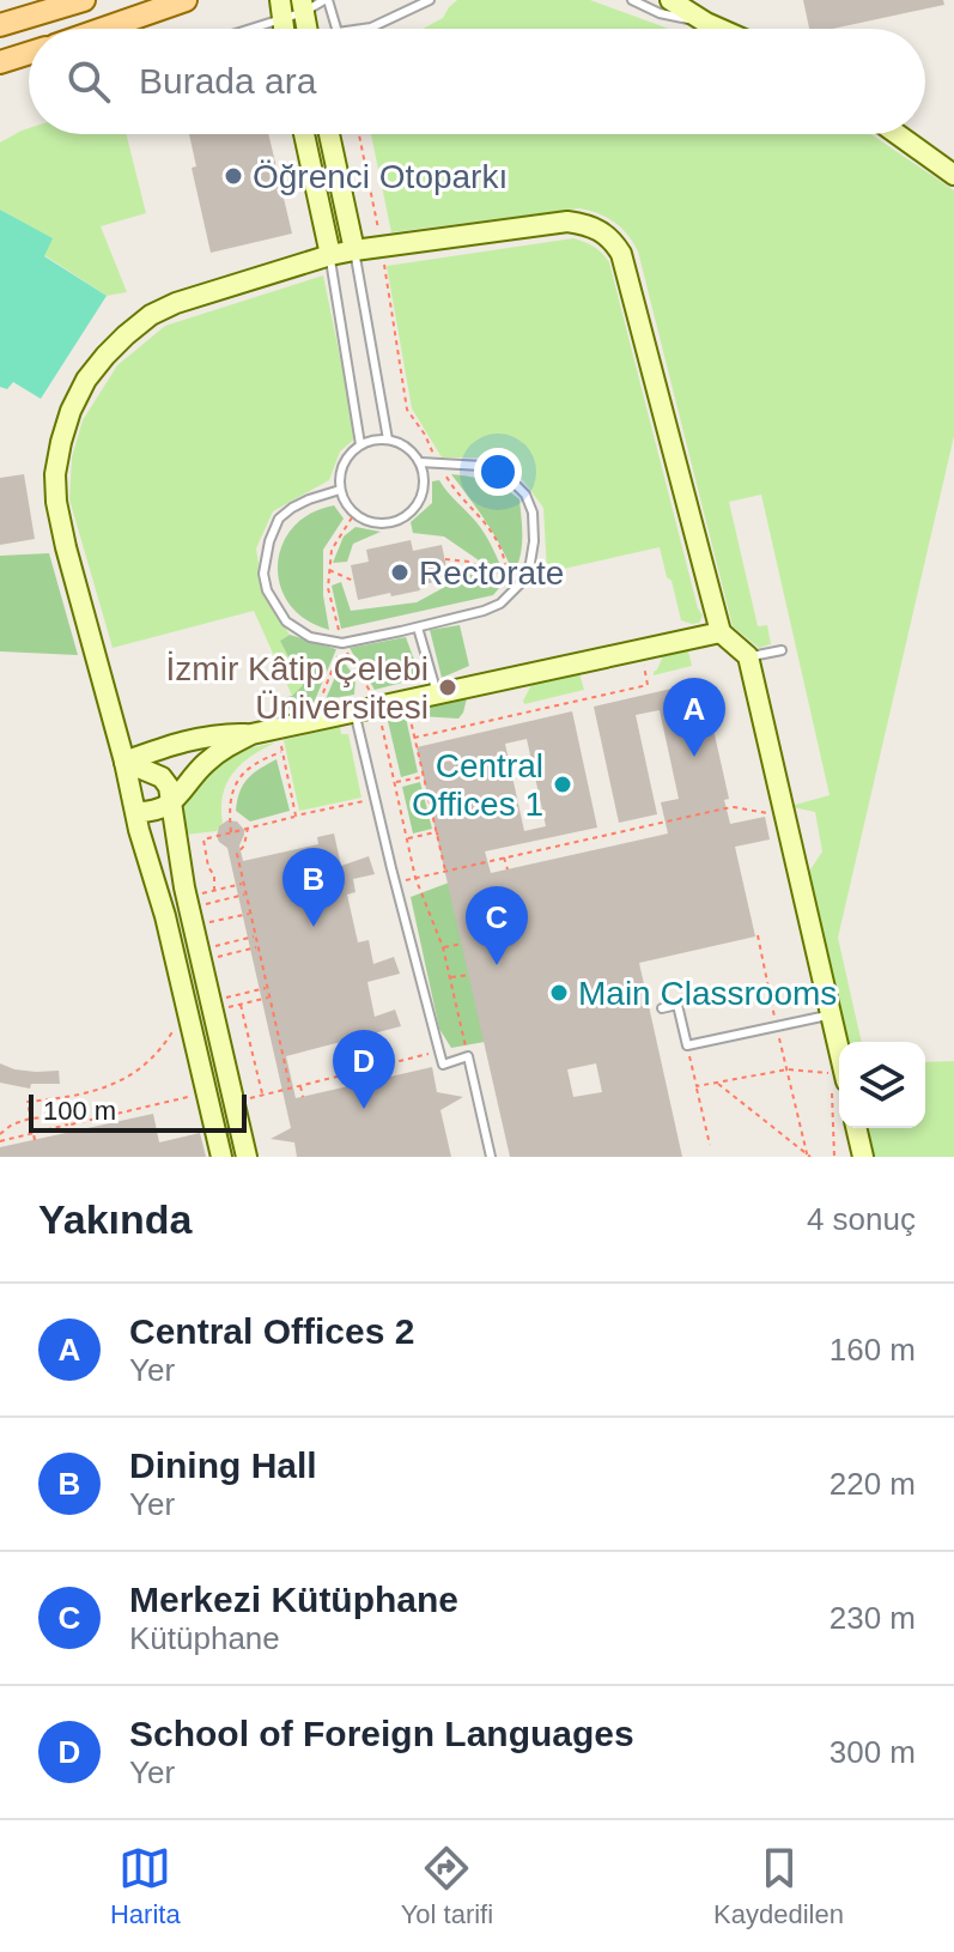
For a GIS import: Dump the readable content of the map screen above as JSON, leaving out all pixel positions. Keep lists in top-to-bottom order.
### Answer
{
  "places": [
    "Öğrenci Otoparkı",
    "Rectorate",
    "İzmir Kâtip Çelebi Üniversitesi",
    "Central Offices 1",
    "Main Classrooms"
  ],
  "scale_bar": "100 m",
  "page": {
    "search": "Burada ara",
    "pins": [
      "A",
      "B",
      "C",
      "D"
    ],
    "scale": "100 m",
    "heading": ["Yakında", "4 sonuç"],
    "list": [
      {
        "mark": "A",
        "name": "Central Offices 2",
        "note": "Yer",
        "value": "160 m"
      },
      {
        "mark": "B",
        "name": "Dining Hall",
        "note": "Yer",
        "value": "220 m"
      },
      {
        "mark": "C",
        "name": "Merkezi Kütüphane",
        "note": "Kütüphane",
        "value": "230 m"
      },
      {
        "mark": "D",
        "name": "School of Foreign Languages",
        "note": "Yer",
        "value": "300 m"
      }
    ],
    "nav": ["Harita", "Yol tarifi", "Kaydedilen"]
  }
}
